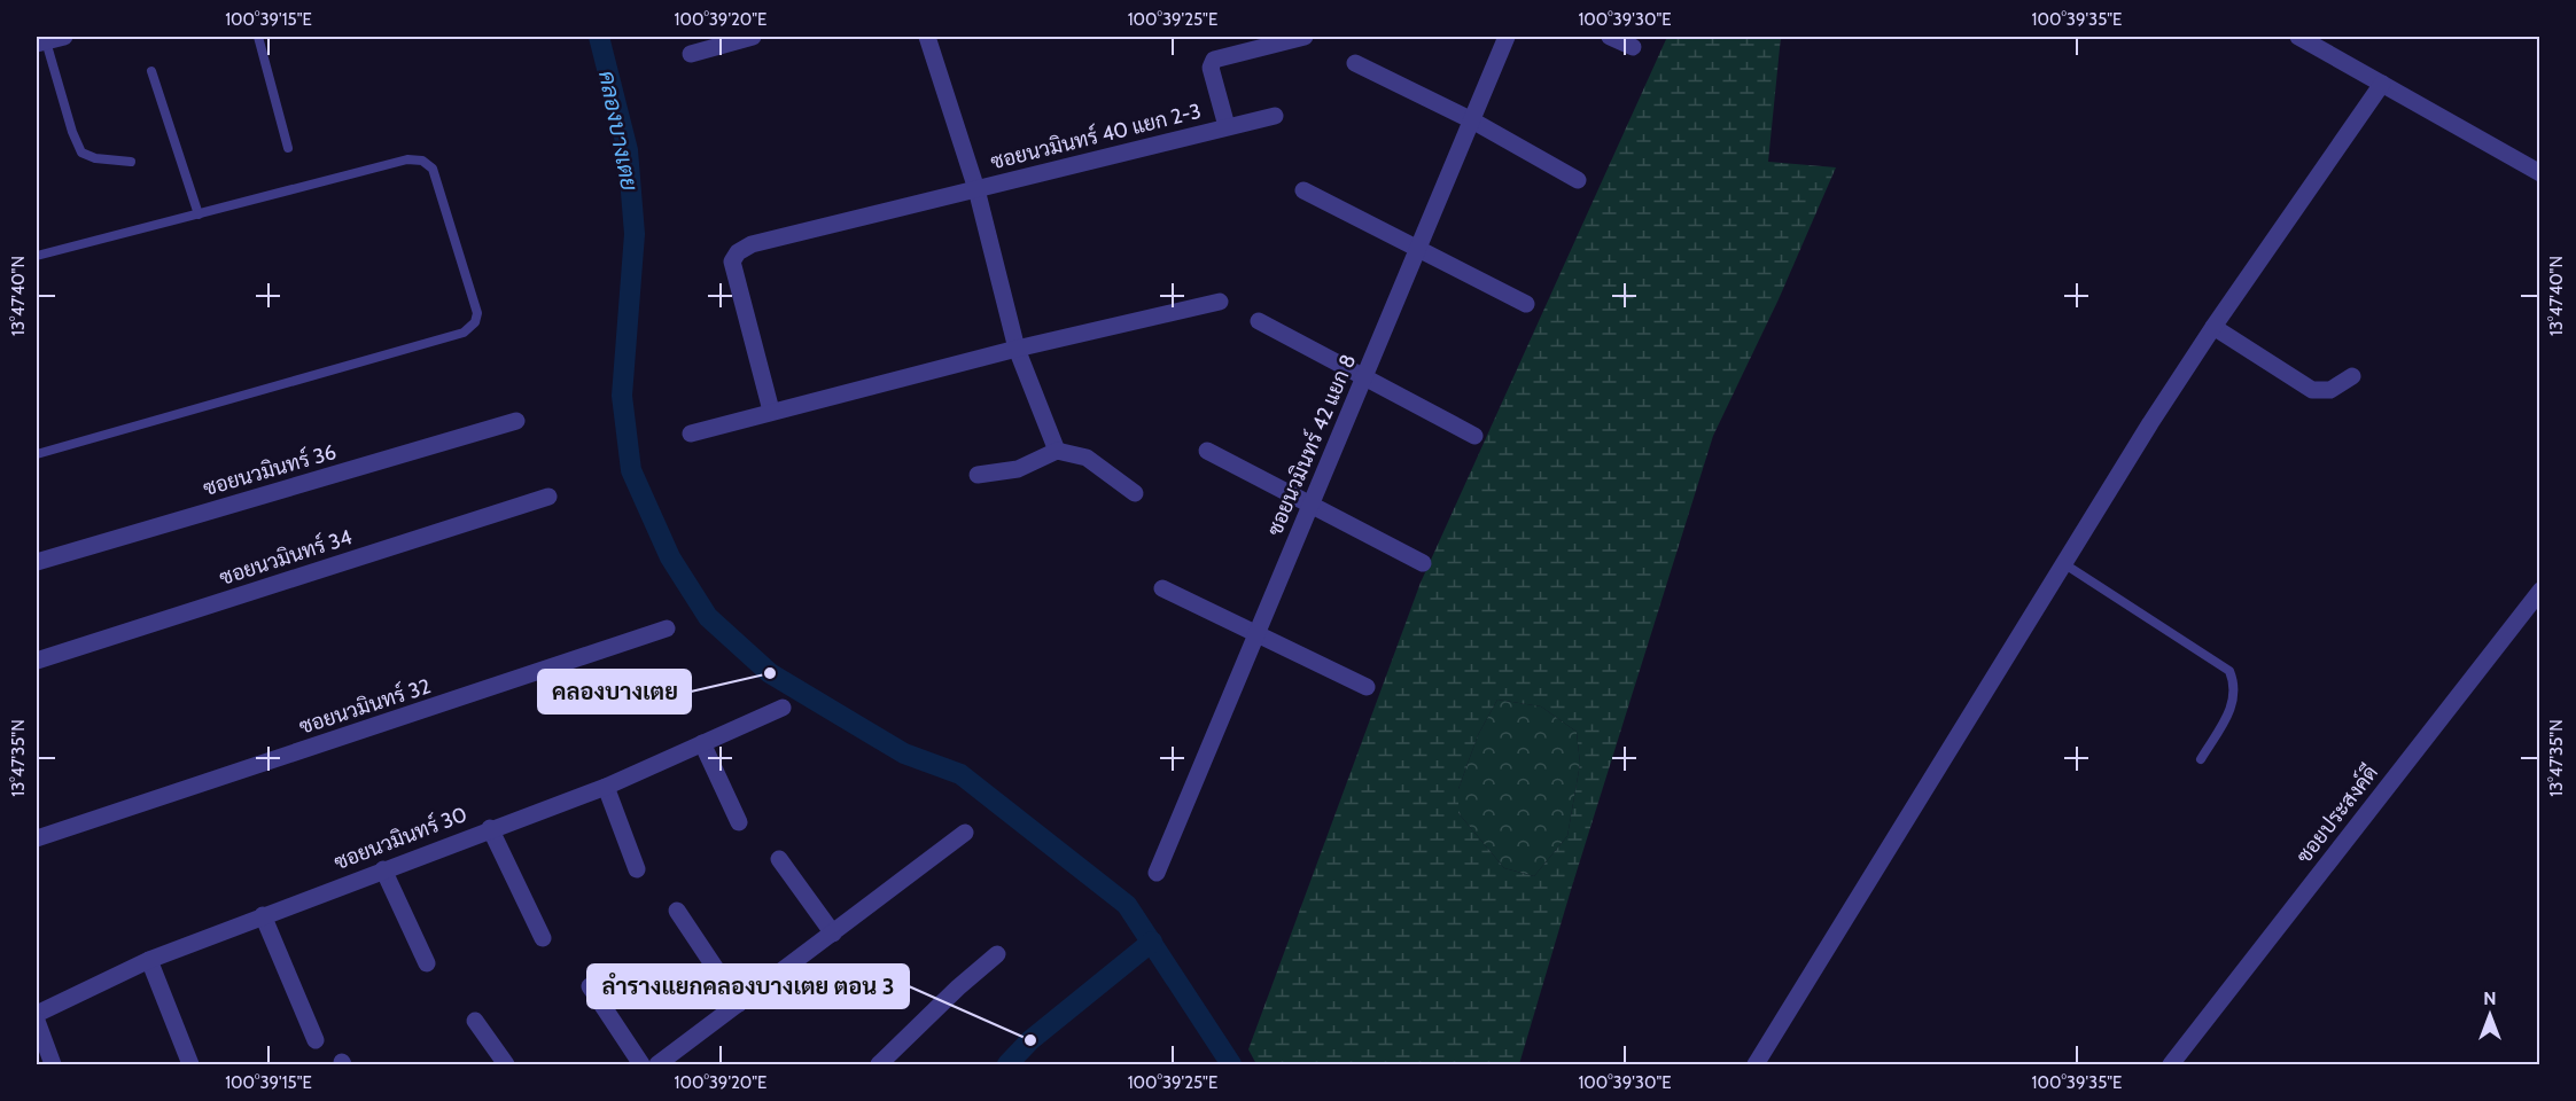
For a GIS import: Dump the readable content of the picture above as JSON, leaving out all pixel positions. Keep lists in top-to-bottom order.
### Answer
{
  "streets": {
    "street": [
      "ซอยนวมินทร์ 40 แยก 2-3",
      "ซอยนวมินทร์ 42 แยก 8",
      "ซอยนวมินทร์ 36",
      "ซอยนวมินทร์ 34",
      "ซอยนวมินทร์ 32",
      "ซอยประสงค์ดี",
      "ซอยนวมินทร์ 30"
    ]
  },
  "water": ["คลองบางเตย"],
  "places": ["คลองบางเตย", "ลำรางแยกคลองบางเตย ตอน 3"],
  "north": "top",
  "coordinates": [
    "100°39'15\"E",
    "100°39'20\"E",
    "100°39'25\"E",
    "100°39'30\"E",
    "100°39'35\"E",
    "13°47'40\"N",
    "13°47'35\"N"
  ]
}
